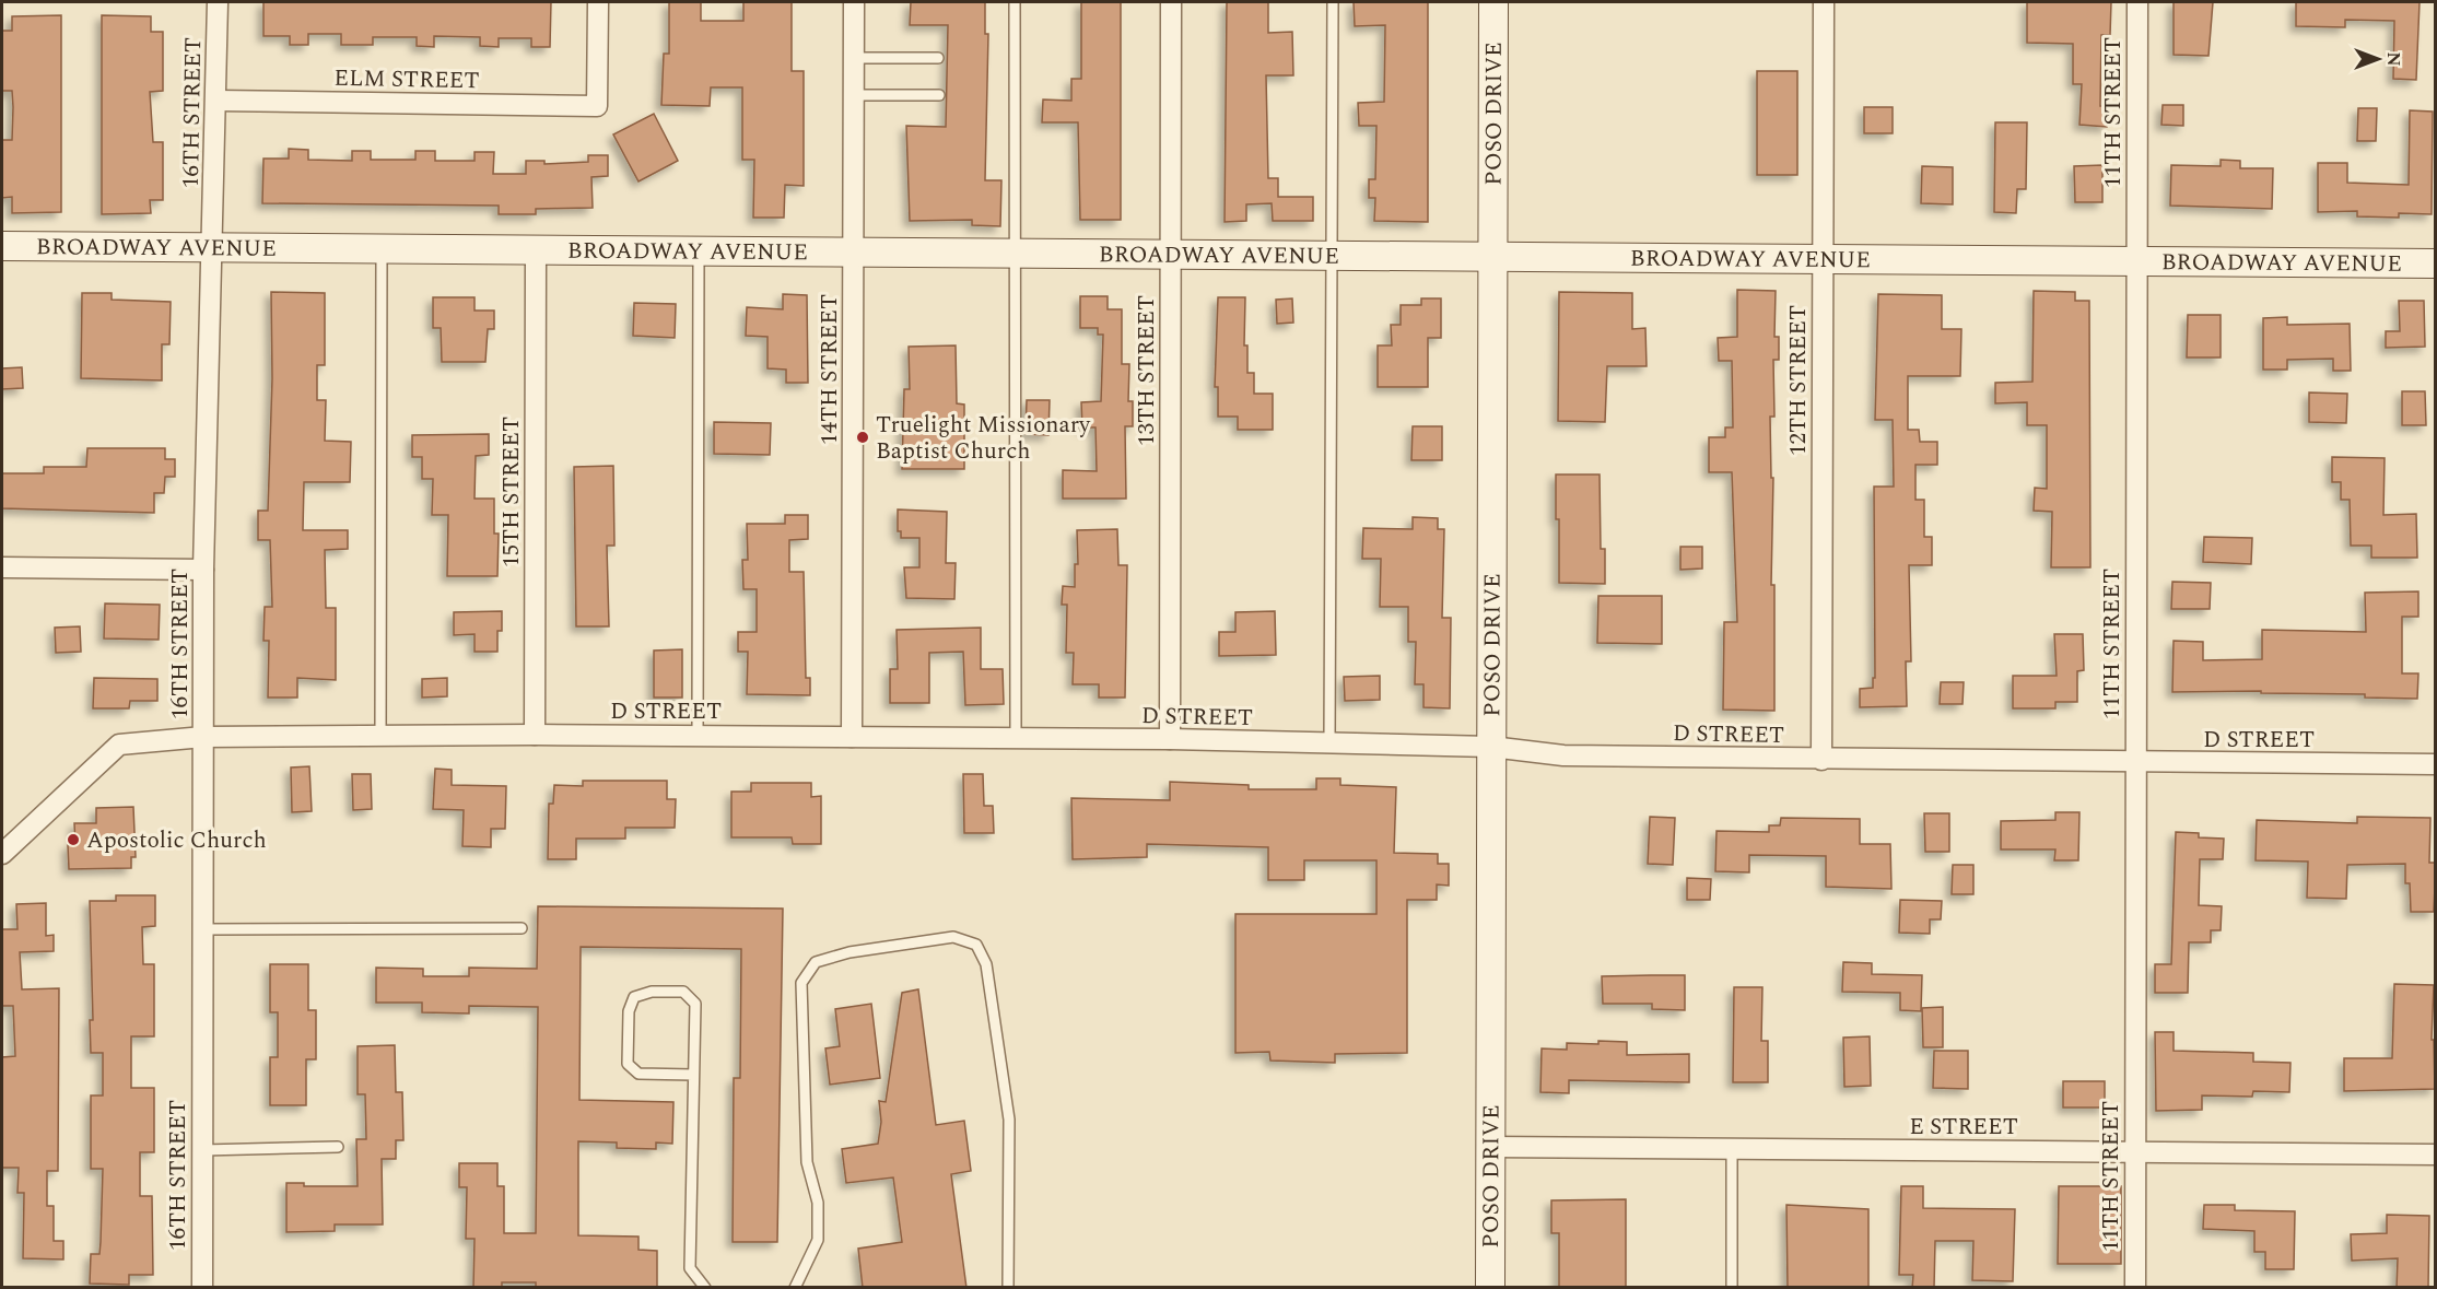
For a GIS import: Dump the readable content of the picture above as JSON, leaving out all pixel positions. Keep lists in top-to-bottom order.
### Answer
{
  "streets": {
    "street": [
      "ELM STREET",
      "16TH STREET",
      "11TH STREET",
      "POSO DRIVE",
      "BROADWAY AVENUE",
      "14TH STREET",
      "13TH STREET",
      "12TH STREET",
      "15TH STREET",
      "D STREET",
      "E STREET"
    ]
  },
  "crossings": [
    ["ELM STREET", "16TH STREET"],
    ["16TH STREET", "BROADWAY AVENUE"],
    ["16TH STREET", "D STREET"],
    ["11TH STREET", "BROADWAY AVENUE"],
    ["11TH STREET", "D STREET"],
    ["11TH STREET", "E STREET"],
    ["POSO DRIVE", "BROADWAY AVENUE"],
    ["POSO DRIVE", "D STREET"],
    ["POSO DRIVE", "E STREET"],
    ["BROADWAY AVENUE", "14TH STREET"],
    ["BROADWAY AVENUE", "13TH STREET"],
    ["BROADWAY AVENUE", "12TH STREET"],
    ["BROADWAY AVENUE", "15TH STREET"],
    ["14TH STREET", "D STREET"],
    ["13TH STREET", "D STREET"],
    ["12TH STREET", "D STREET"],
    ["15TH STREET", "D STREET"]
  ],
  "places": ["Truelight Missionary Baptist Church", "Apostolic Church"],
  "north": "right"
}
